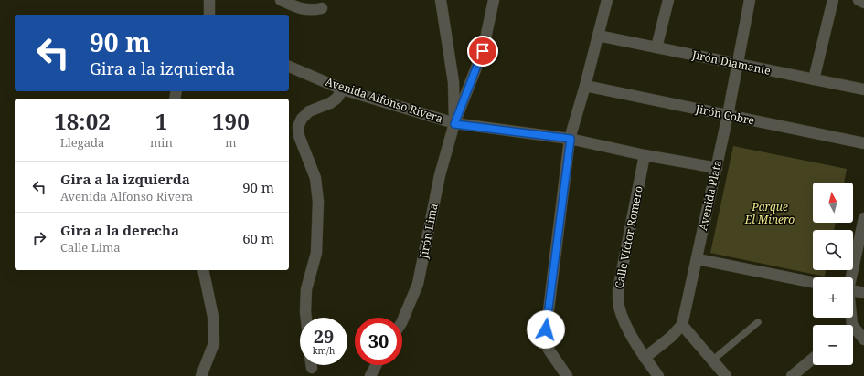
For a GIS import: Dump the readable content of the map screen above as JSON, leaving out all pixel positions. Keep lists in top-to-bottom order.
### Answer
{
  "streets": {
    "street": [
      "Jirón Diamante",
      "Avenida Alfonso Rivera",
      "Jirón Cobre",
      "Avenida Plata",
      "Jirón Lima",
      "Calle Víctor Romero"
    ]
  },
  "crossings": [
    ["Jirón Diamante", "Avenida Plata"],
    ["Avenida Alfonso Rivera", "Avenida Plata"],
    ["Avenida Alfonso Rivera", "Jirón Lima"],
    ["Avenida Alfonso Rivera", "Calle Víctor Romero"],
    ["Jirón Cobre", "Avenida Plata"]
  ],
  "parks": ["Parque El Minero"],
  "north": "top",
  "page": {
    "turn": ["90 m", "Gira a la izquierda"],
    "eta": [
      "18:02",
      "Llegada",
      "1",
      "min",
      "190",
      "m"
    ],
    "list": [
      {
        "name": "Gira a la izquierda",
        "note": "Avenida Alfonso Rivera",
        "value": "90 m"
      },
      {
        "name": "Gira a la derecha",
        "note": "Calle Lima",
        "value": "60 m"
      }
    ],
    "map_buttons": ["+", "−"],
    "speed": "29 km/h",
    "limit": "30"
  }
}
